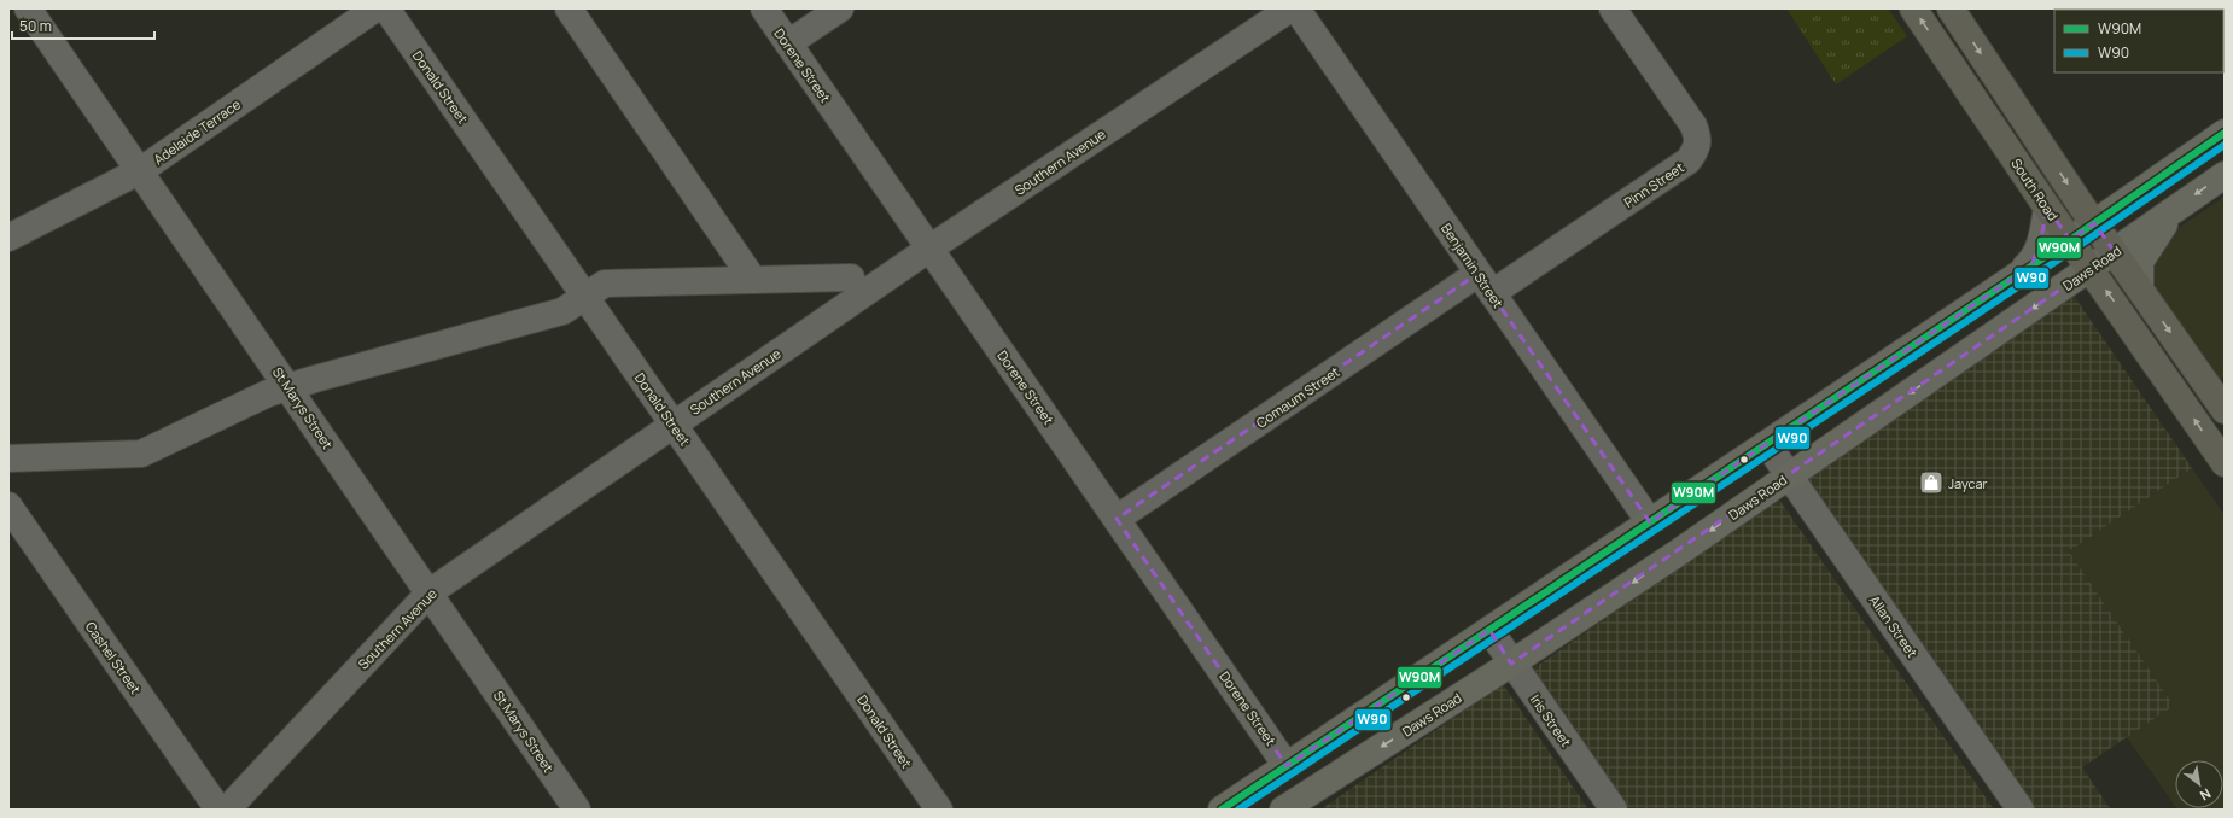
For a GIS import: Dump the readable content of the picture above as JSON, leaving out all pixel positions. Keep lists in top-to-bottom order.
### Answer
{
  "streets": {
    "highway": ["South Road"],
    "main road": ["Daws Road"],
    "street": [
      "Dorene Street",
      "Donald Street",
      "Adelaide Terrace",
      "Southern Avenue",
      "Pinn Street",
      "Benjamin Street",
      "Comaum Street",
      "St Marys Street",
      "Allan Street",
      "Cashel Street",
      "Iris Street"
    ]
  },
  "crossings": [
    ["Dorene Street", "Southern Avenue"],
    ["Dorene Street", "Comaum Street"],
    ["Donald Street", "Southern Avenue"],
    ["Adelaide Terrace", "St Marys Street"],
    ["Southern Avenue", "St Marys Street"],
    ["Pinn Street", "Benjamin Street"],
    ["Pinn Street", "Comaum Street"],
    ["South Road", "Daws Road"],
    ["Benjamin Street", "Comaum Street"],
    ["Daws Road", "Allan Street"],
    ["Daws Road", "Iris Street"]
  ],
  "places": {
    "shop": ["Jaycar"]
  },
  "lines": ["transit line W90M", "transit line W90"],
  "legend": ["W90M", "W90"],
  "scale_bar": "50 m",
  "north": "bottom right"
}
